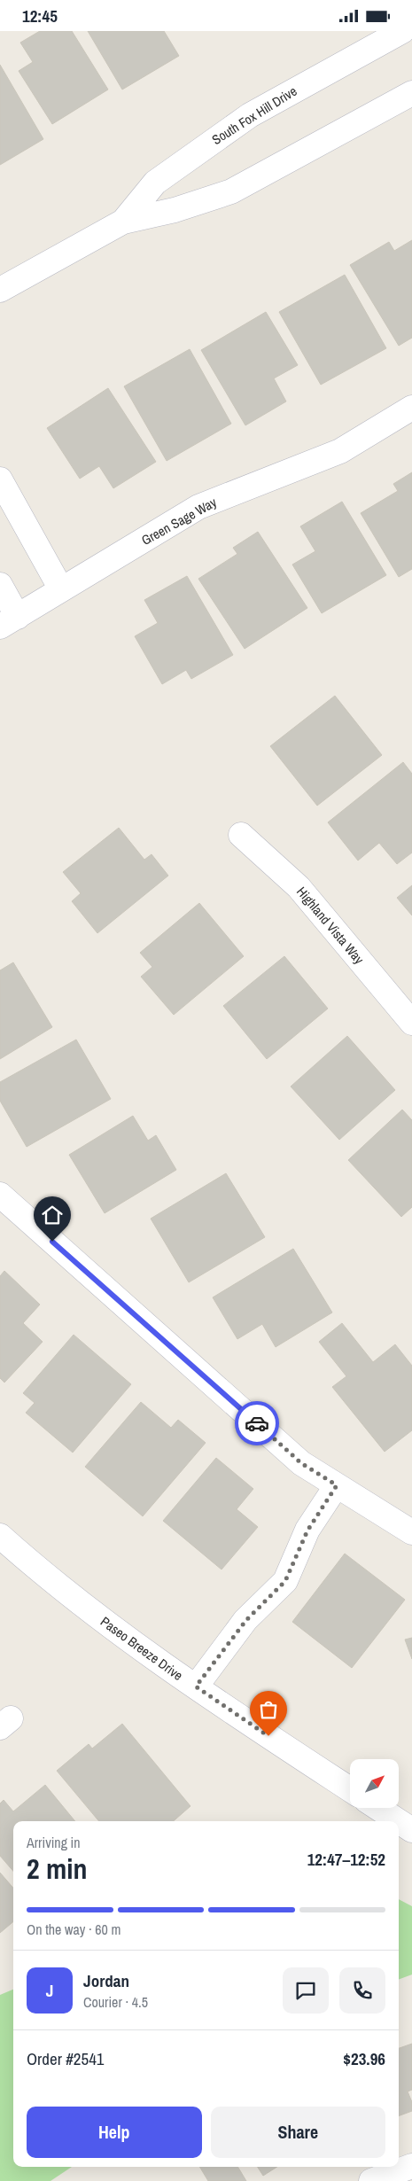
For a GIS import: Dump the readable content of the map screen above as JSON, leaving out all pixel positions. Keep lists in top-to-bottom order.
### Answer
{
  "streets": {
    "street": [
      "South Fox Hill Drive",
      "Green Sage Way",
      "Highland Vista Way",
      "Paseo Breeze Drive"
    ]
  },
  "north": "top right",
  "page": {
    "status": "12:45",
    "heading": ["2 min", "Arriving in", "12:47–12:52"],
    "panel": [
      "Jordan",
      "Courier · 4.5",
      "Order #2541",
      "$23.96"
    ],
    "bar": "On the way · 60 m",
    "round": "J",
    "buttons": ["Help", "Share"]
  }
}
